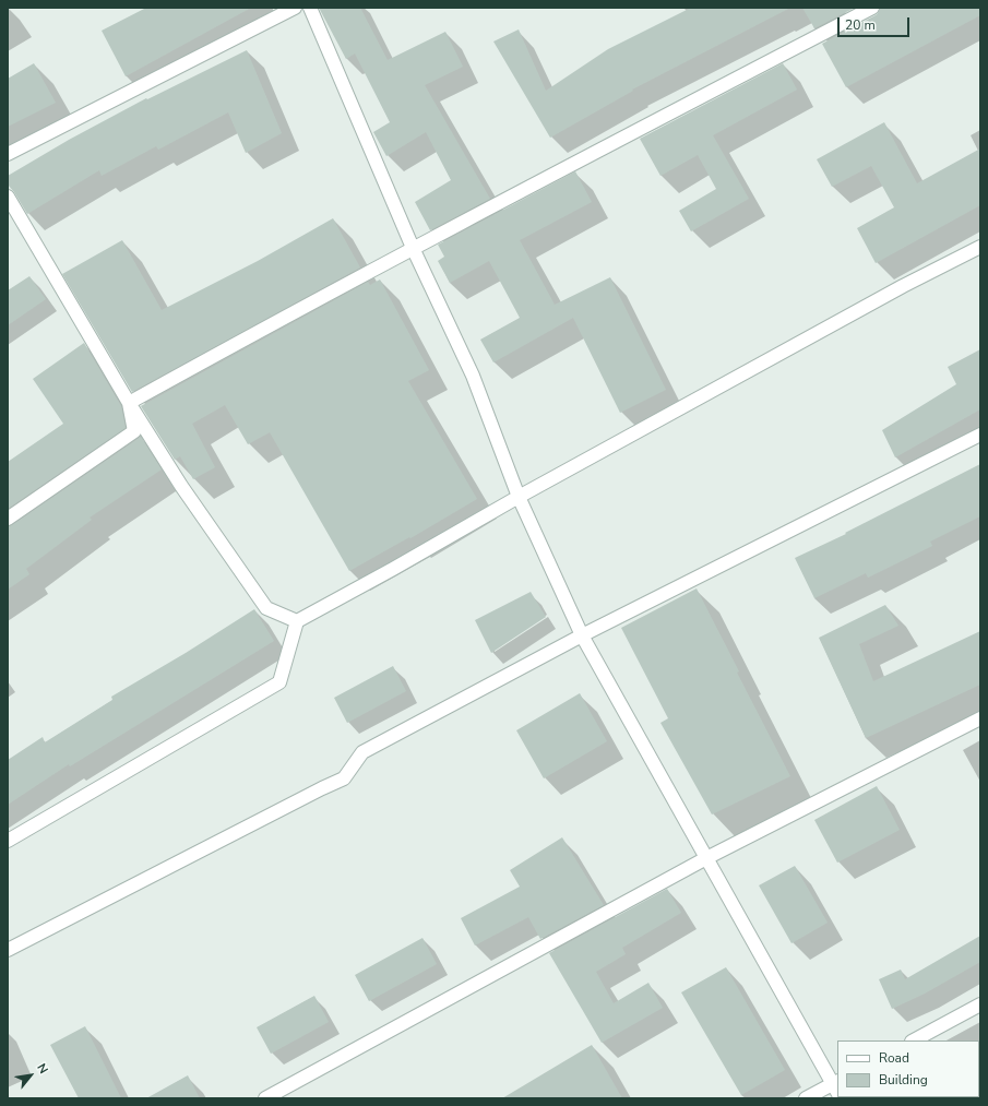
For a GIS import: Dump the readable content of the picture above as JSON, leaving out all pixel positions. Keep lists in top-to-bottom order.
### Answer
{
  "legend": ["Road", "Building"],
  "scale_bar": "20 m",
  "north": "top right"
}
